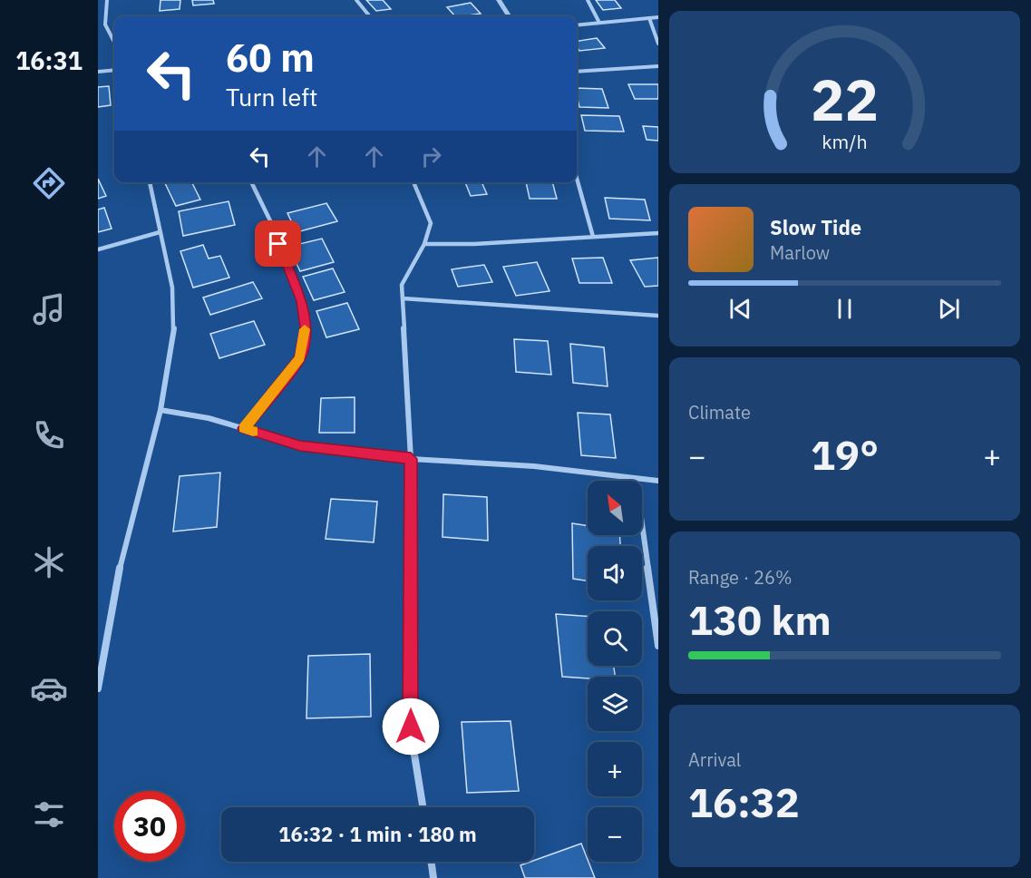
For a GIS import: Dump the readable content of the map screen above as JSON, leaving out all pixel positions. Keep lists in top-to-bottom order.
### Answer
{
  "north": "top left",
  "page": {
    "tabs": "16:31",
    "turn": ["60 m", "Turn left"],
    "song": ["Slow Tide", "Marlow"],
    "tile": [
      "Climate",
      ["Range · 26%", "130 km"],
      ["Arrival", "16:32"]
    ],
    "heat": ["−", "19°", "+"],
    "map_buttons": ["+", "−"],
    "limit": "30",
    "trip": "16:32 · 1 min · 180 m",
    "gauge": ["22", "km/h"]
  }
}
